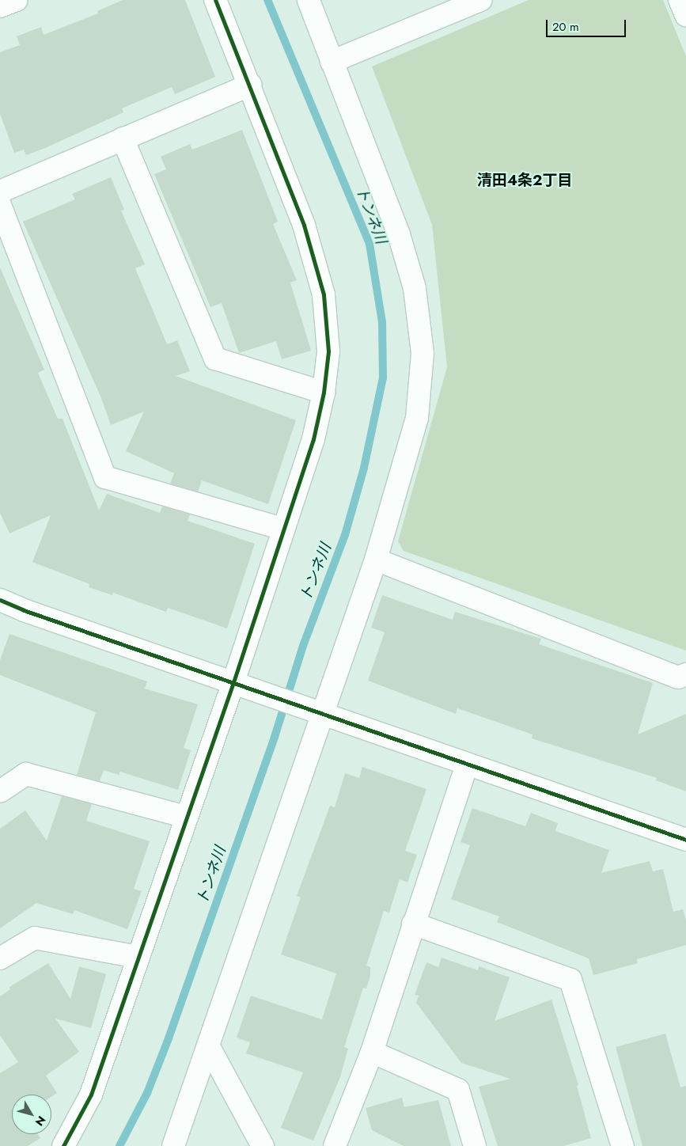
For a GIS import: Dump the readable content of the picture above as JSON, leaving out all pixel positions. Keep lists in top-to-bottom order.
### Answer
{
  "districts": ["清田4条2丁目"],
  "water": ["トンネ川"],
  "scale_bar": "20 m",
  "north": "bottom right"
}
